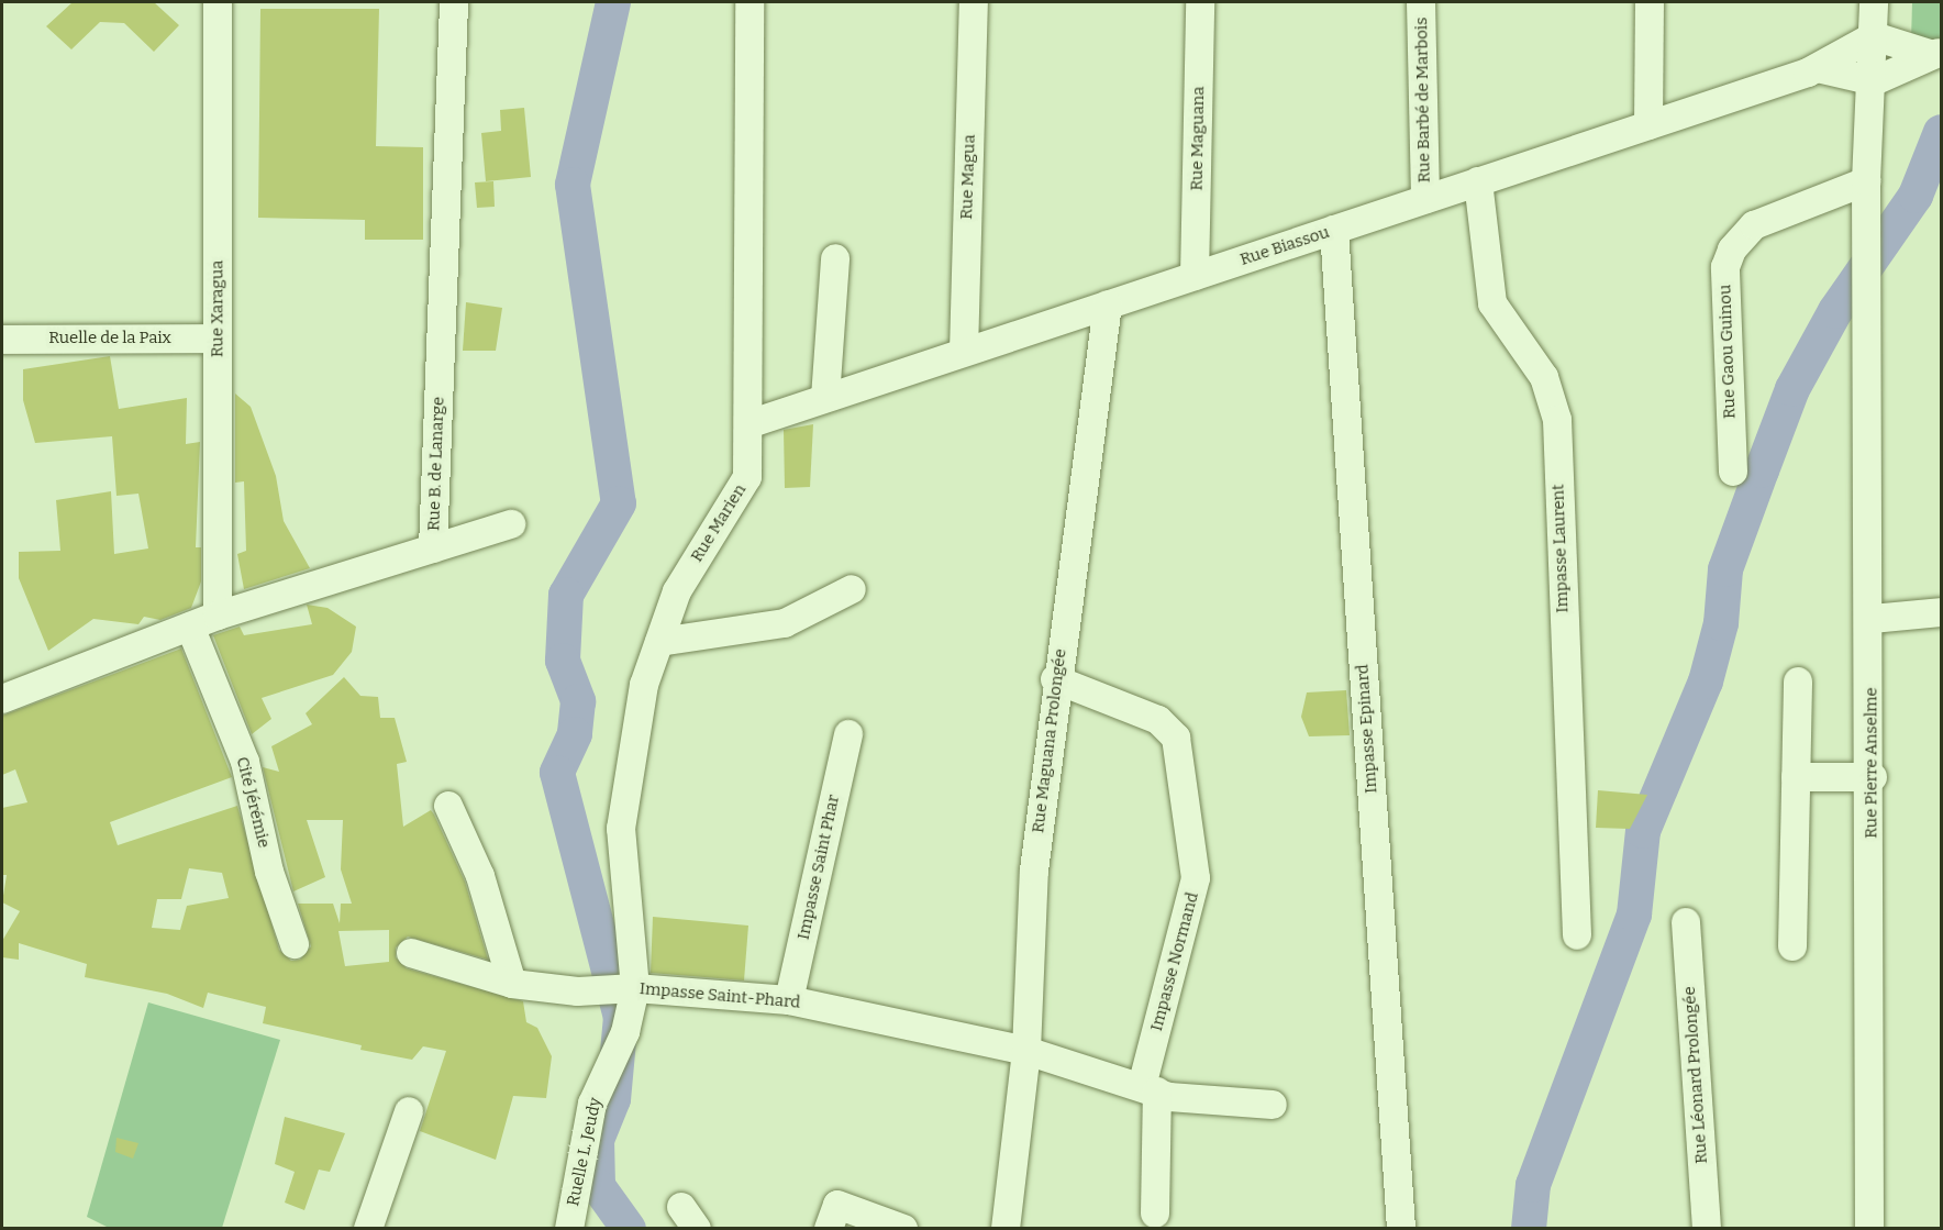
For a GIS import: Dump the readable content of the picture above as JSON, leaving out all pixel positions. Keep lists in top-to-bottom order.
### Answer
{
  "streets": {
    "street": [
      "Rue Barbé de Marbois",
      "Rue Maguana",
      "Rue Magua",
      "Rue Biassou",
      "Rue Xaragua",
      "Ruelle de la Paix",
      "Rue Gaou Guinou",
      "Rue B. de Lanarge",
      "Rue Marien",
      "Impasse Laurent",
      "Impasse Epinard",
      "Rue Maguana Prolongée",
      "Rue Pierre Anselme",
      "Cité Jérémie",
      "Impasse Saint Phar",
      "Impasse Normand",
      "Impasse Saint-Phard",
      "Rue Léonard Prolongée",
      "Ruelle L. Jeudy"
    ]
  },
  "crossings": [
    ["Rue Barbé de Marbois", "Rue Biassou"],
    ["Rue Maguana", "Rue Biassou"],
    ["Rue Magua", "Rue Biassou"],
    ["Rue Biassou", "Rue Marien"],
    ["Rue Biassou", "Impasse Laurent"],
    ["Rue Biassou", "Impasse Epinard"],
    ["Rue Biassou", "Rue Maguana Prolongée"],
    ["Rue Xaragua", "Ruelle de la Paix"],
    ["Rue Xaragua", "Rue B. de Lanarge"],
    ["Rue Gaou Guinou", "Rue Pierre Anselme"],
    ["Rue B. de Lanarge", "Cité Jérémie"],
    ["Rue Marien", "Impasse Saint-Phard"],
    ["Rue Marien", "Ruelle L. Jeudy"],
    ["Rue Maguana Prolongée", "Impasse Normand"],
    ["Rue Maguana Prolongée", "Impasse Saint-Phard"],
    ["Impasse Saint Phar", "Impasse Saint-Phard"],
    ["Impasse Normand", "Impasse Saint-Phard"]
  ]
}
